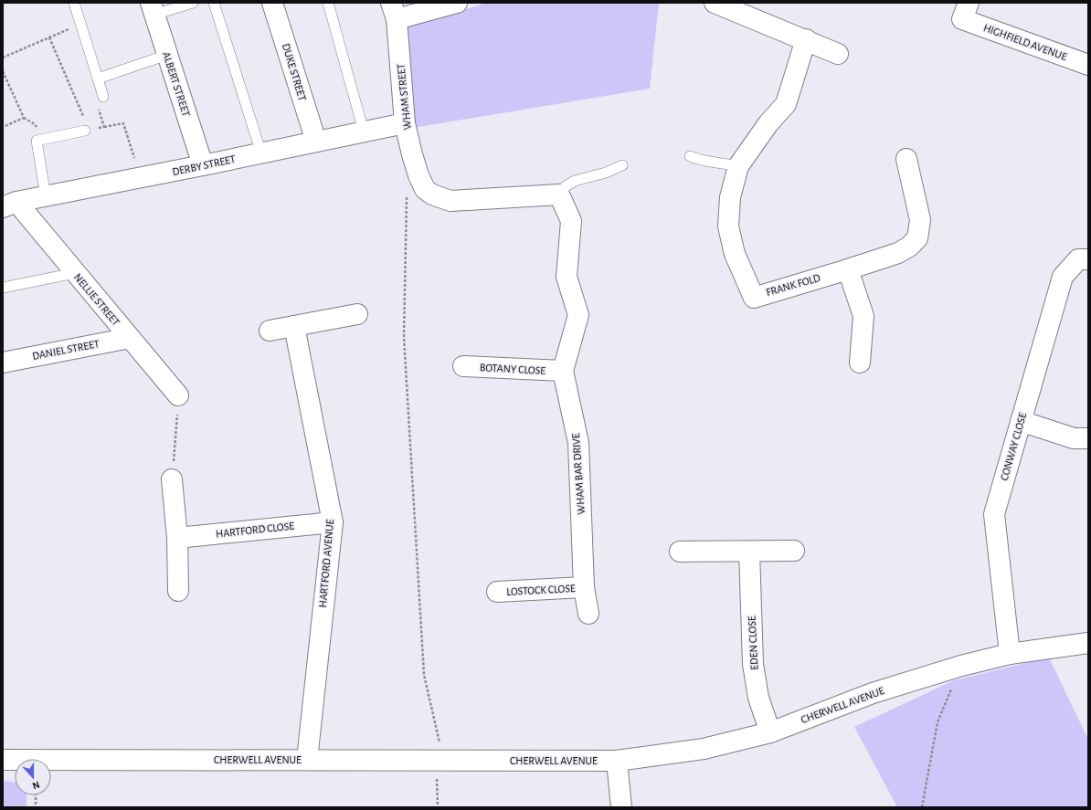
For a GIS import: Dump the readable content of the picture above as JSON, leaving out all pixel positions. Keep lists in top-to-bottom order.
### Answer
{
  "streets": {
    "street": [
      "HIGHFIELD AVENUE",
      "DUKE STREET",
      "ALBERT STREET",
      "WHAM STREET",
      "DERBY STREET",
      "FRANK FOLD",
      "NELLIE STREET",
      "DANIEL STREET",
      "BOTANY CLOSE",
      "CONWAY CLOSE",
      "WHAM BAR DRIVE",
      "HARTFORD CLOSE",
      "HARTFORD AVENUE",
      "LOSTOCK CLOSE",
      "EDEN CLOSE",
      "CHERWELL AVENUE"
    ]
  },
  "crossings": [
    ["DUKE STREET", "DERBY STREET"],
    ["ALBERT STREET", "DERBY STREET"],
    ["WHAM STREET", "DERBY STREET"],
    ["DERBY STREET", "NELLIE STREET"],
    ["NELLIE STREET", "DANIEL STREET"],
    ["BOTANY CLOSE", "WHAM BAR DRIVE"],
    ["CONWAY CLOSE", "CHERWELL AVENUE"],
    ["WHAM BAR DRIVE", "LOSTOCK CLOSE"],
    ["HARTFORD CLOSE", "HARTFORD AVENUE"],
    ["HARTFORD AVENUE", "CHERWELL AVENUE"],
    ["EDEN CLOSE", "CHERWELL AVENUE"]
  ],
  "north": "bottom"
}
